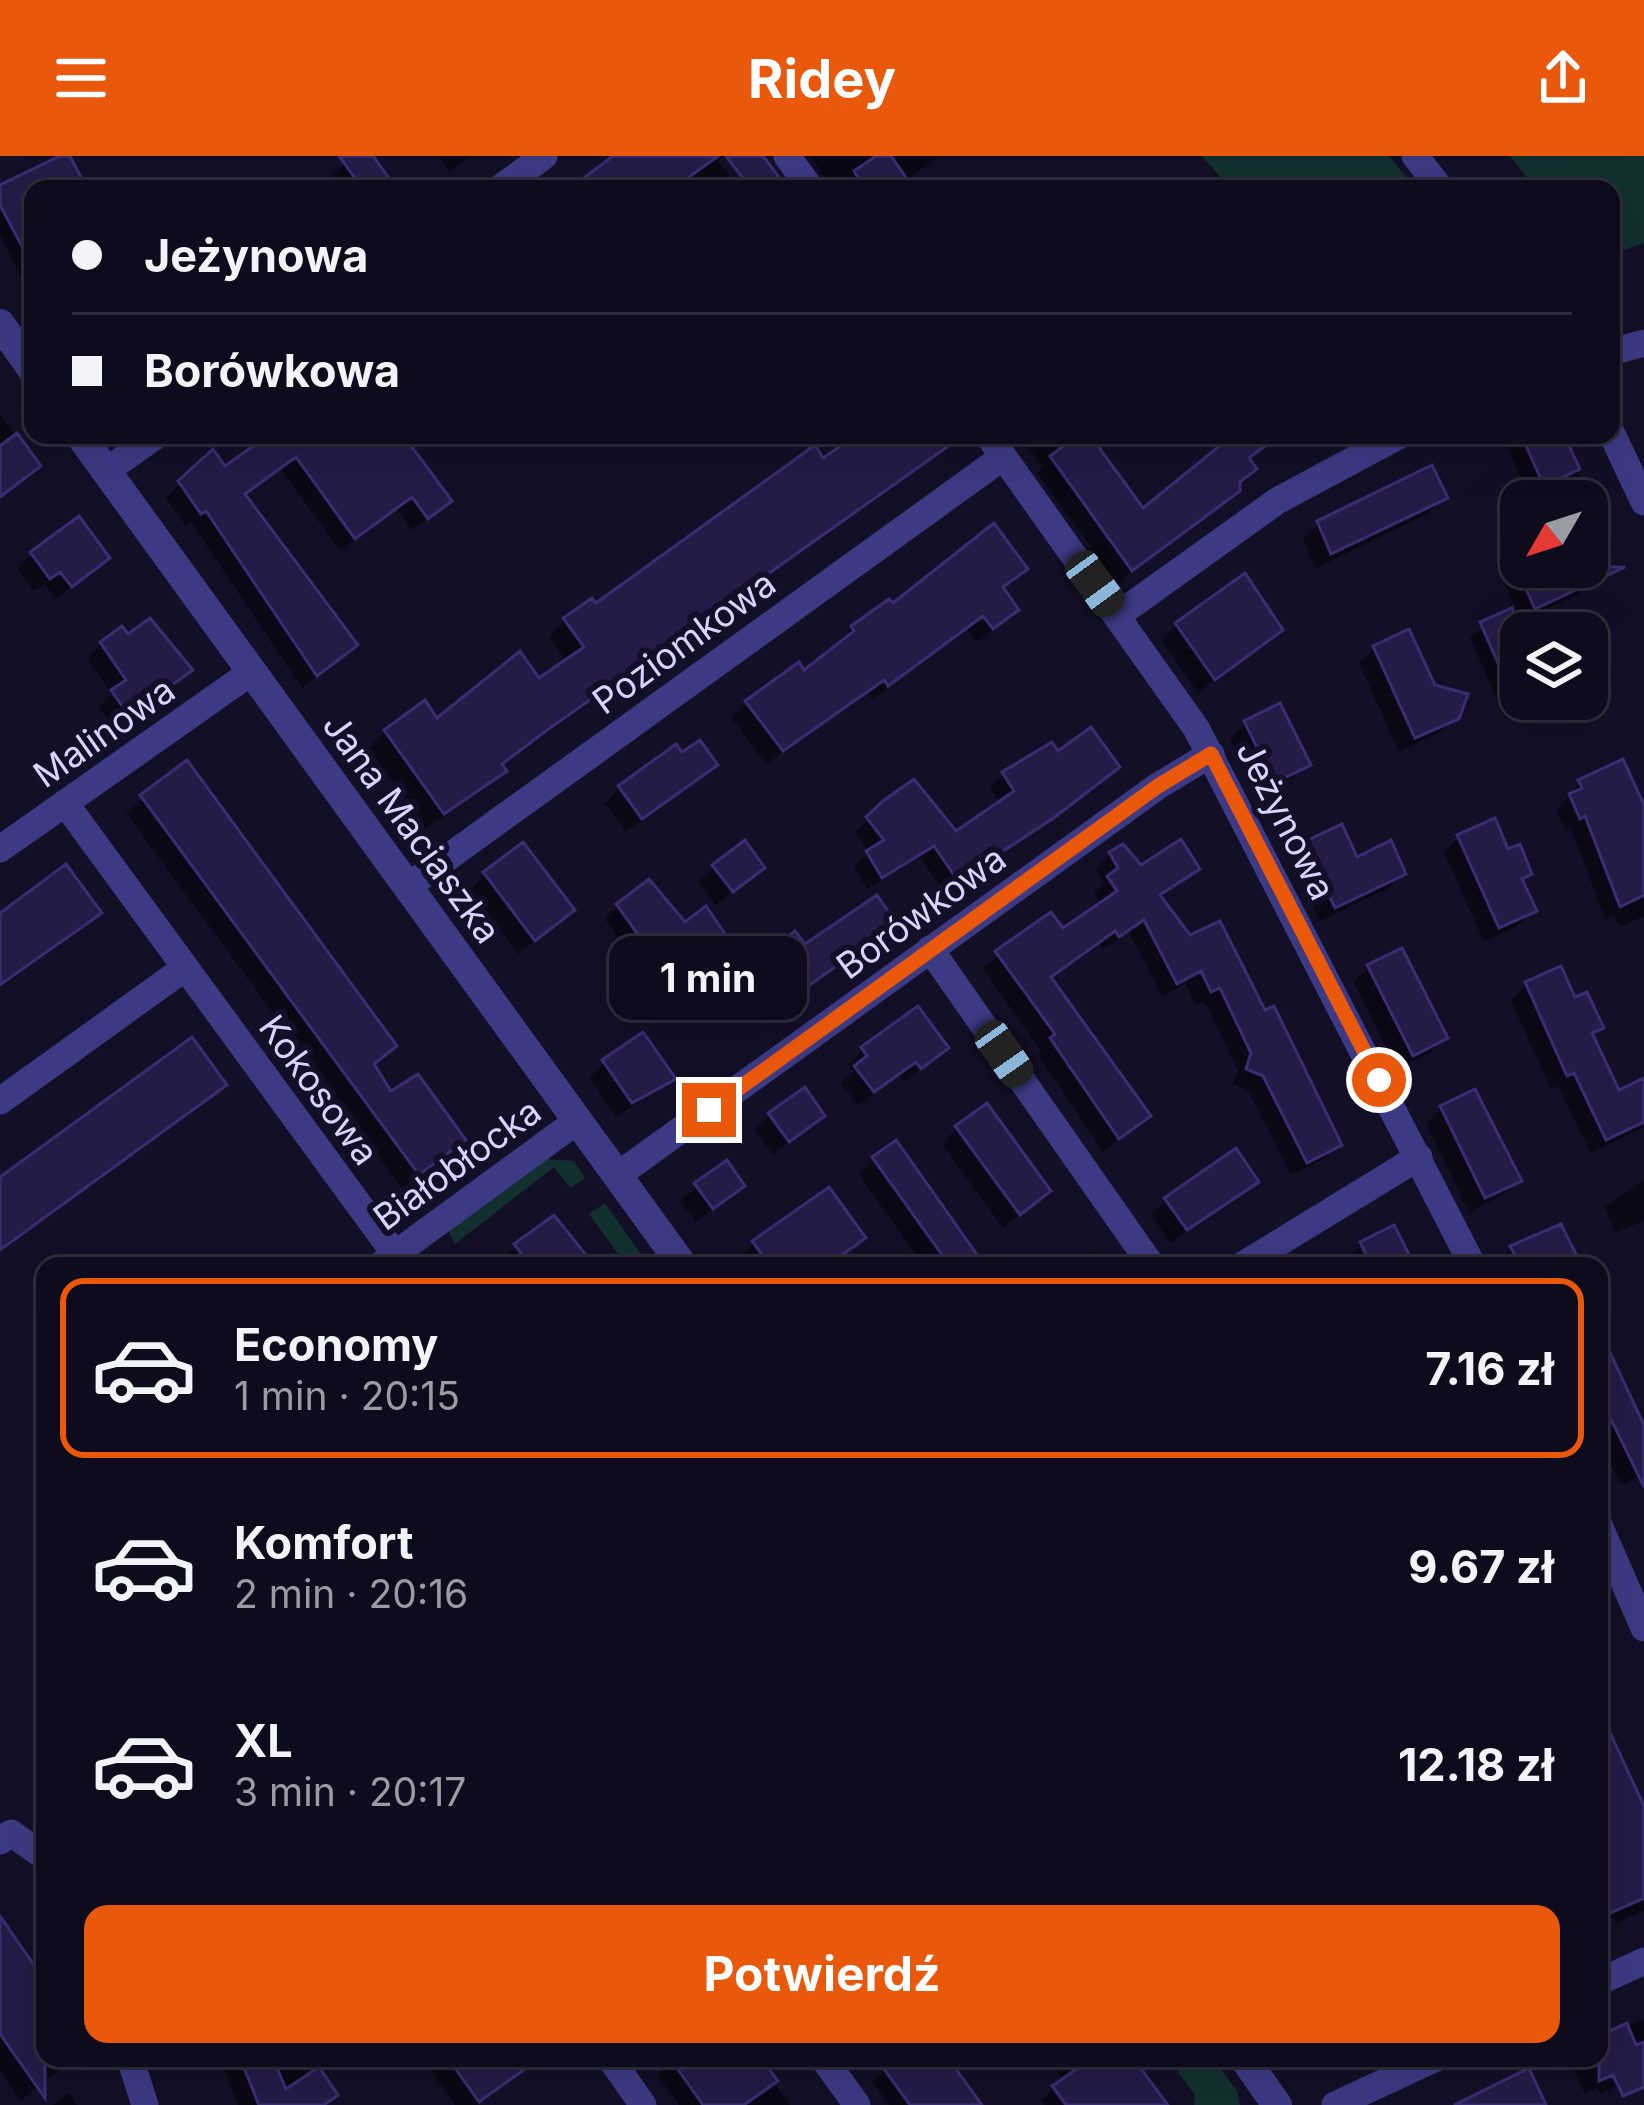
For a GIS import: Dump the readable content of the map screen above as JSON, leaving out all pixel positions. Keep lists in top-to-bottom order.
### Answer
{
  "streets": {
    "street": [
      "Poziomkowa",
      "Malinowa",
      "Jeżynowa",
      "Jana Maciaszka",
      "Borówkowa",
      "Kokosowa",
      "Białobłocka"
    ]
  },
  "crossings": [
    ["Poziomkowa", "Jeżynowa"],
    ["Poziomkowa", "Jana Maciaszka"],
    ["Malinowa", "Jana Maciaszka"],
    ["Malinowa", "Kokosowa"],
    ["Jeżynowa", "Borówkowa"],
    ["Jana Maciaszka", "Borówkowa"],
    ["Jana Maciaszka", "Białobłocka"]
  ],
  "north": "bottom left",
  "page": {
    "header": "Ridey",
    "banner": ["Jeżynowa", "Borówkowa"],
    "bubble": "1 min",
    "list": [
      {
        "name": "Economy",
        "note": "1 min · 20:15",
        "value": "7.16 zł"
      },
      {
        "name": "Komfort",
        "note": "2 min · 20:16",
        "value": "9.67 zł"
      },
      {
        "name": "XL",
        "note": "3 min · 20:17",
        "value": "12.18 zł"
      }
    ],
    "buttons": "Potwierdź"
  }
}
